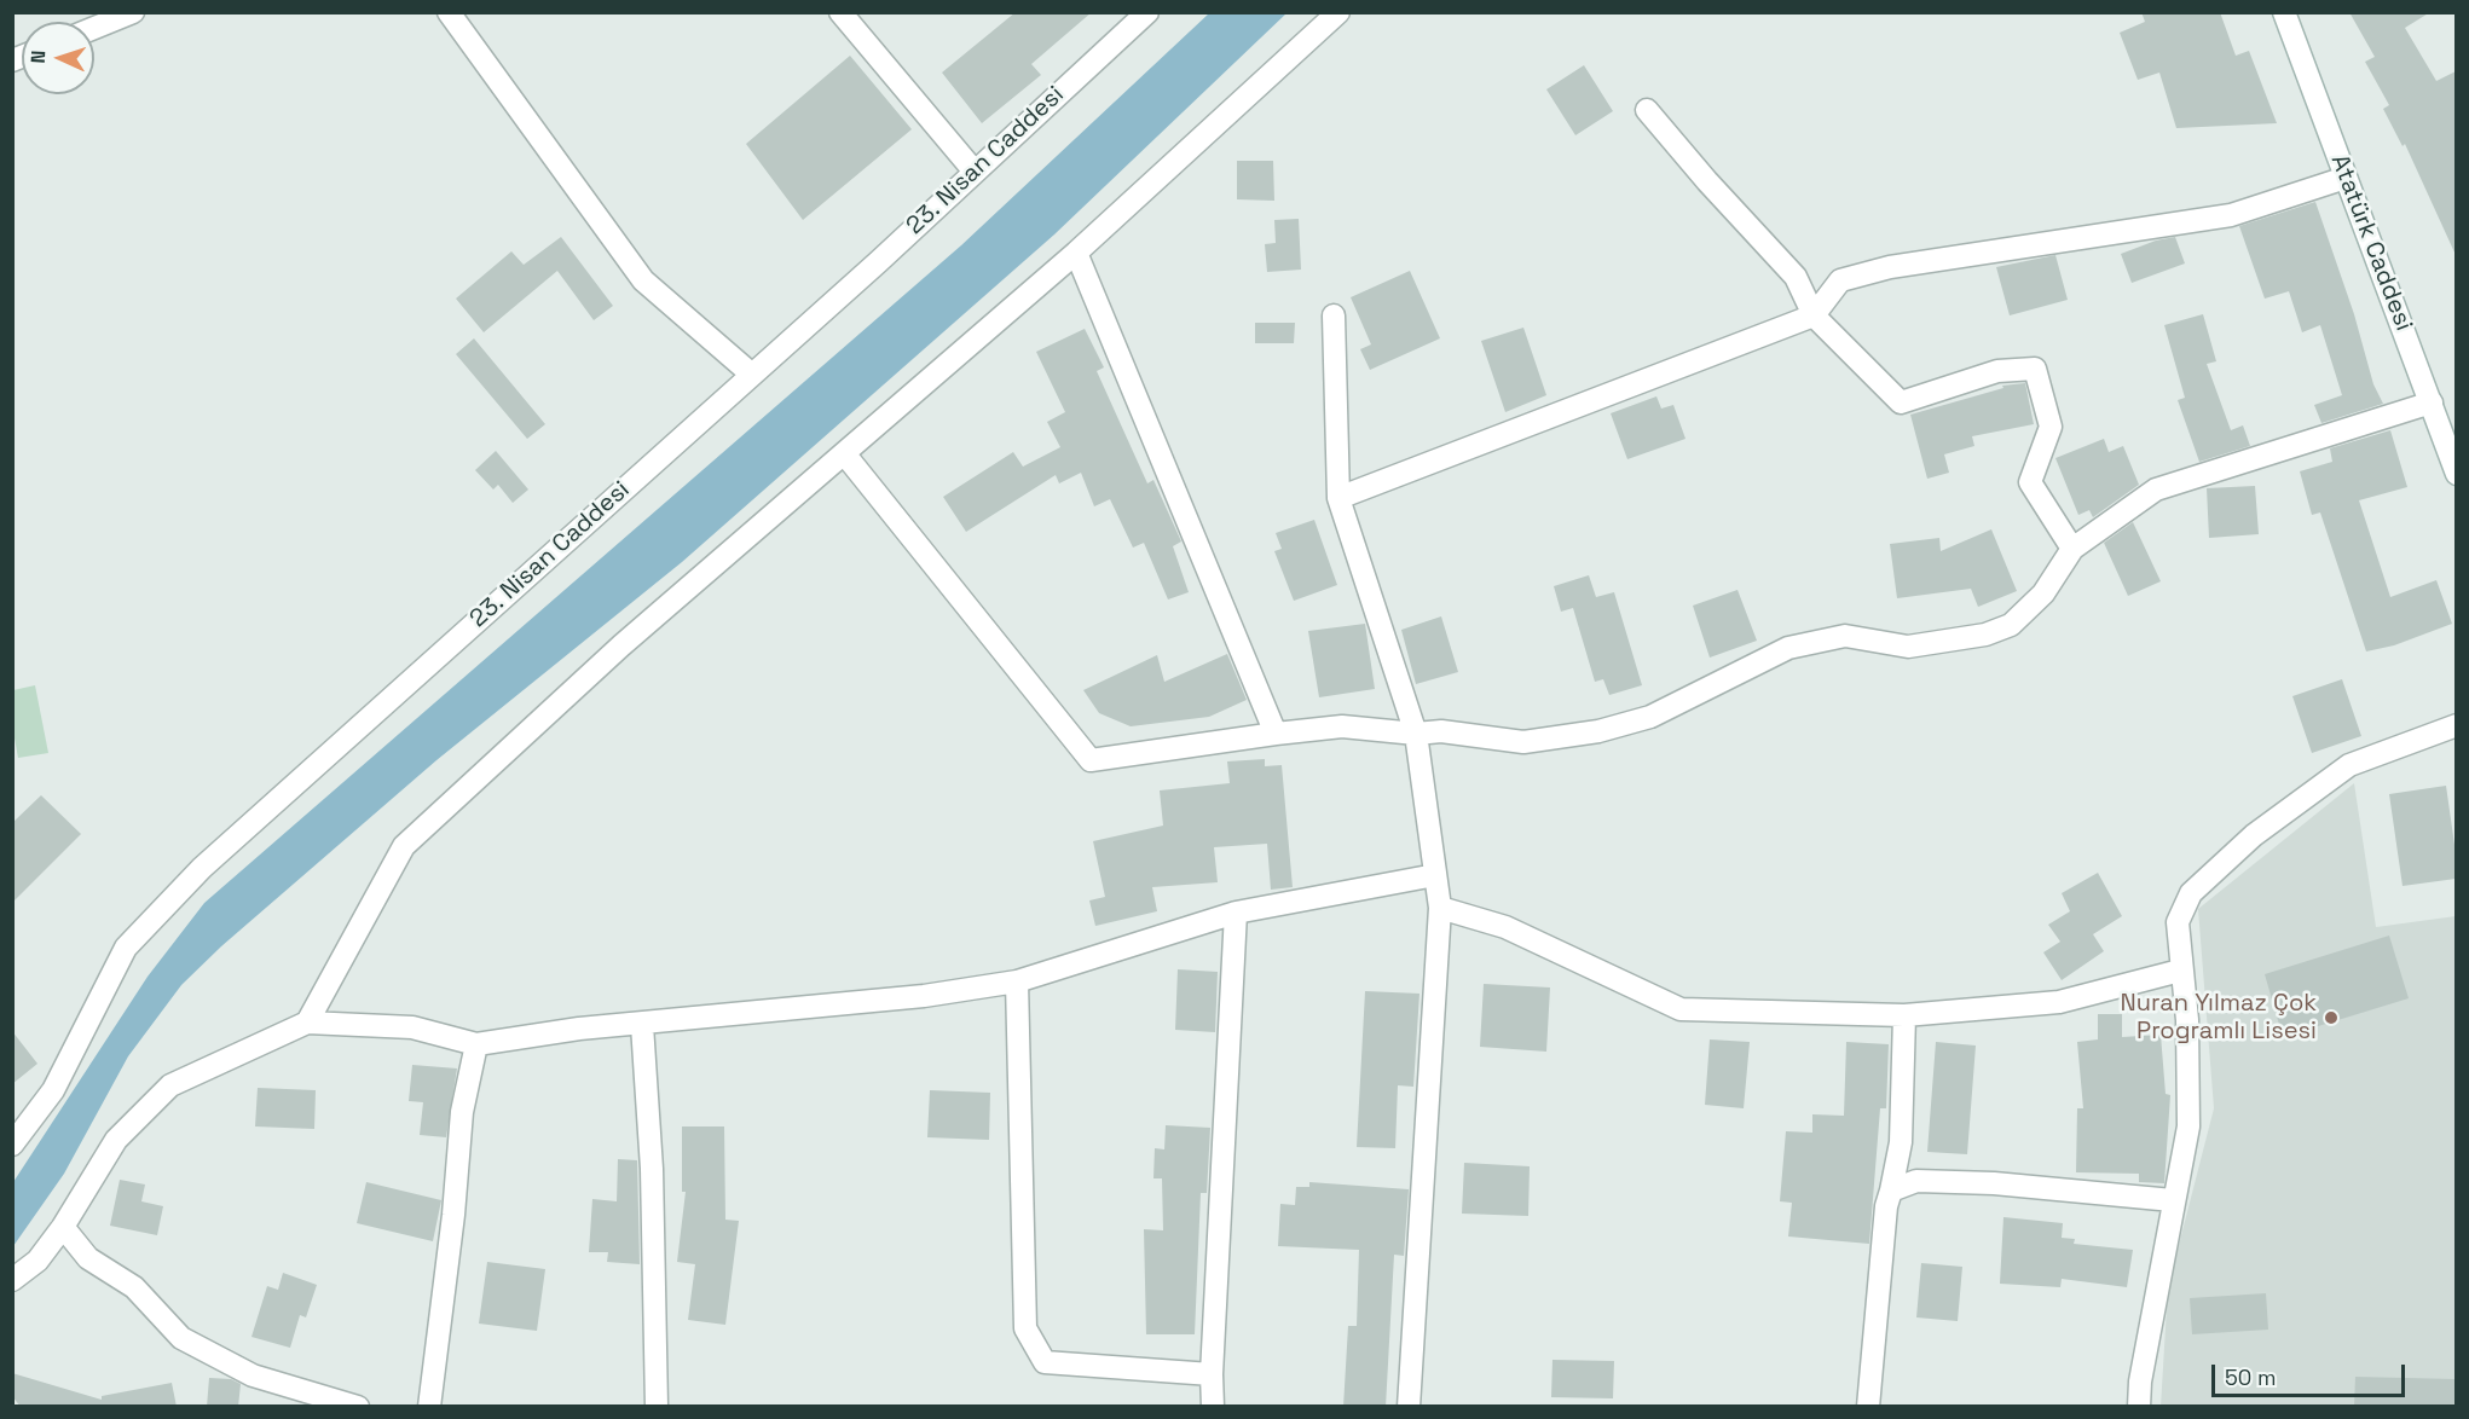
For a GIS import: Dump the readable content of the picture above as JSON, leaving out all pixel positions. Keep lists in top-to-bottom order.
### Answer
{
  "streets": {
    "street": ["23. Nisan Caddesi", "Atatürk Caddesi"]
  },
  "places": ["Nuran Yılmaz Çok Programlı Lisesi"],
  "scale_bar": "50 m",
  "north": "left"
}
